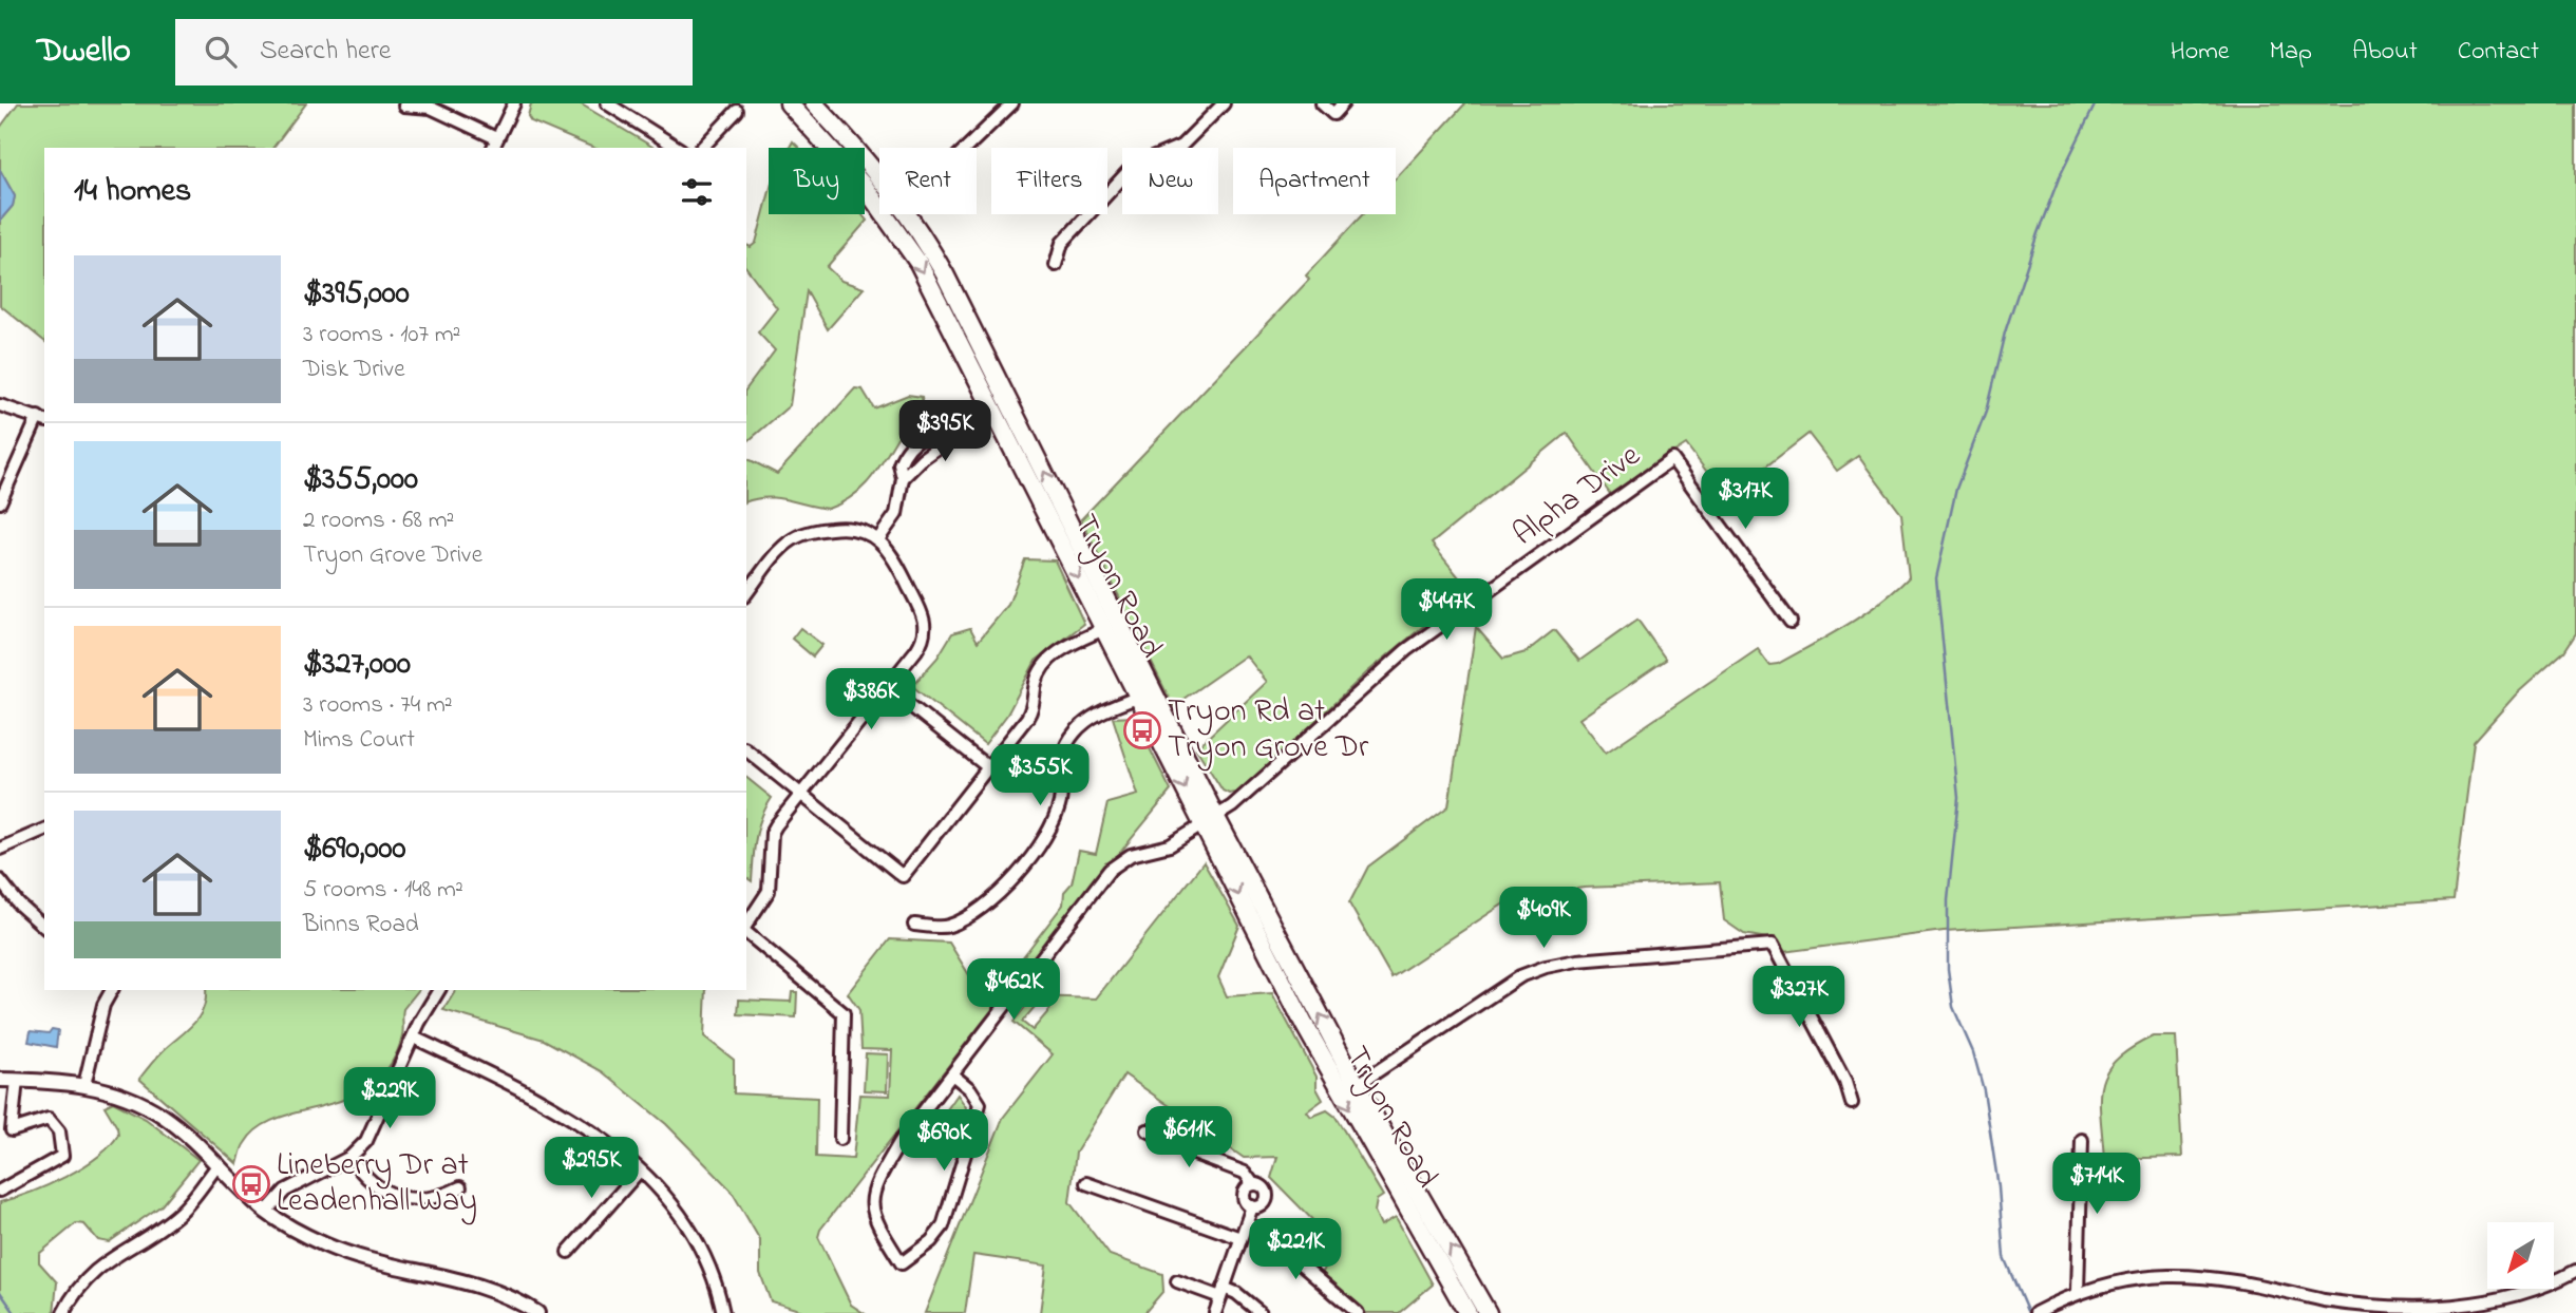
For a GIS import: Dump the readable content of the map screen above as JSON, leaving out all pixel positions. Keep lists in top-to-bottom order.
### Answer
{
  "streets": {
    "main road": ["Tryon Road"],
    "street": ["Alpha Drive"]
  },
  "crossings": [
    ["Alpha Drive", "Tryon Road"]
  ],
  "places": {
    "bus stop": ["Tryon Rd at Tryon Grove Dr", "Lineberry Dr at Leadenhall Way"]
  },
  "north": "bottom left",
  "page": {
    "header": "Dwello",
    "search": "Search here",
    "nav": [
      "Home",
      "Map",
      "About",
      "Contact"
    ],
    "chip": [
      "Buy",
      "Rent",
      "Filters",
      "New",
      "Apartment"
    ],
    "heading": "14 homes",
    "list": [
      {
        "name": "$395,000",
        "note": "3 rooms · 107 m² · Disk Drive"
      },
      {
        "name": "$355,000",
        "note": "2 rooms · 68 m² · Tryon Grove Drive"
      },
      {
        "name": "$327,000",
        "note": "3 rooms · 74 m² · Mims Court"
      },
      {
        "name": "$690,000",
        "note": "5 rooms · 148 m² · Binns Road"
      }
    ],
    "price": [
      "$395K",
      "$317K",
      "$447K",
      "$386K",
      "$355K",
      "$409K",
      "$462K",
      "$327K",
      "$229K",
      "$611K",
      "$690K",
      "$295K",
      "$714K",
      "$221K"
    ]
  }
}
